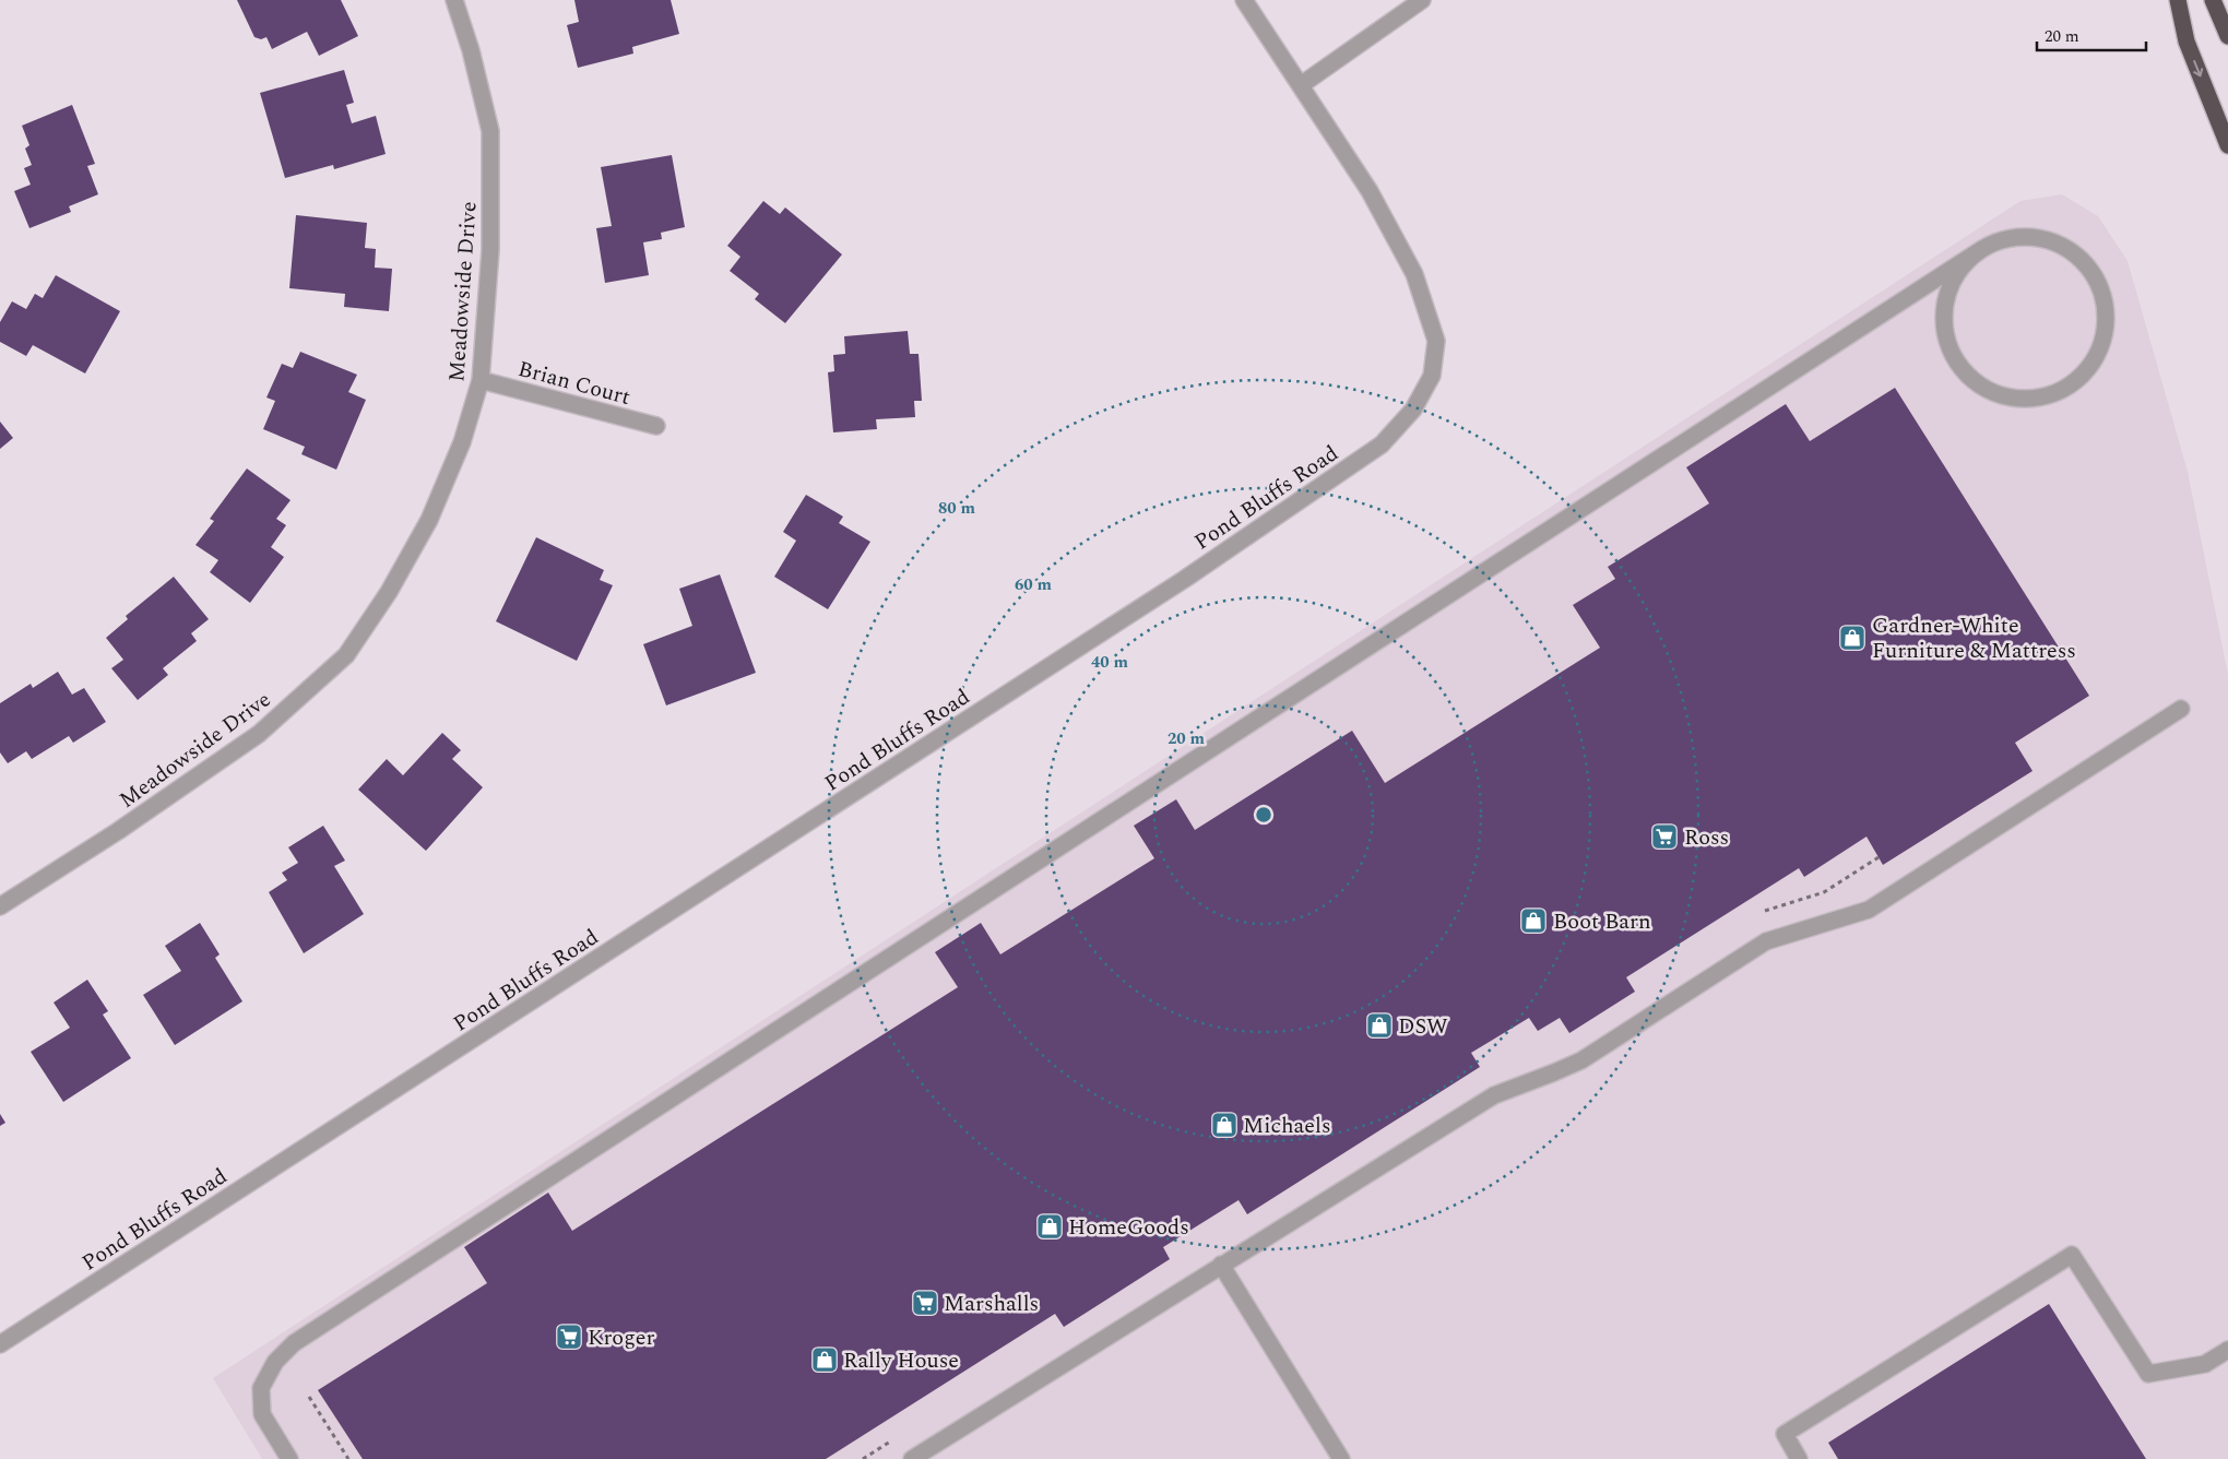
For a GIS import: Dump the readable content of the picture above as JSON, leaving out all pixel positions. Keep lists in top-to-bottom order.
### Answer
{
  "streets": {
    "street": ["Meadowside Drive", "Brian Court", "Pond Bluffs Road"]
  },
  "crossings": [
    ["Meadowside Drive", "Brian Court"]
  ],
  "places": {
    "shop": [
      "Gardner-White Furniture & Mattress",
      "Boot Barn",
      "DSW",
      "Michaels",
      "HomeGoods",
      "Rally House"
    ],
    "supermarket": ["Ross", "Marshalls", "Kroger"]
  },
  "scale_bar": "20 m",
  "rings": [
    "80 m",
    "60 m",
    "40 m",
    "20 m"
  ]
}
